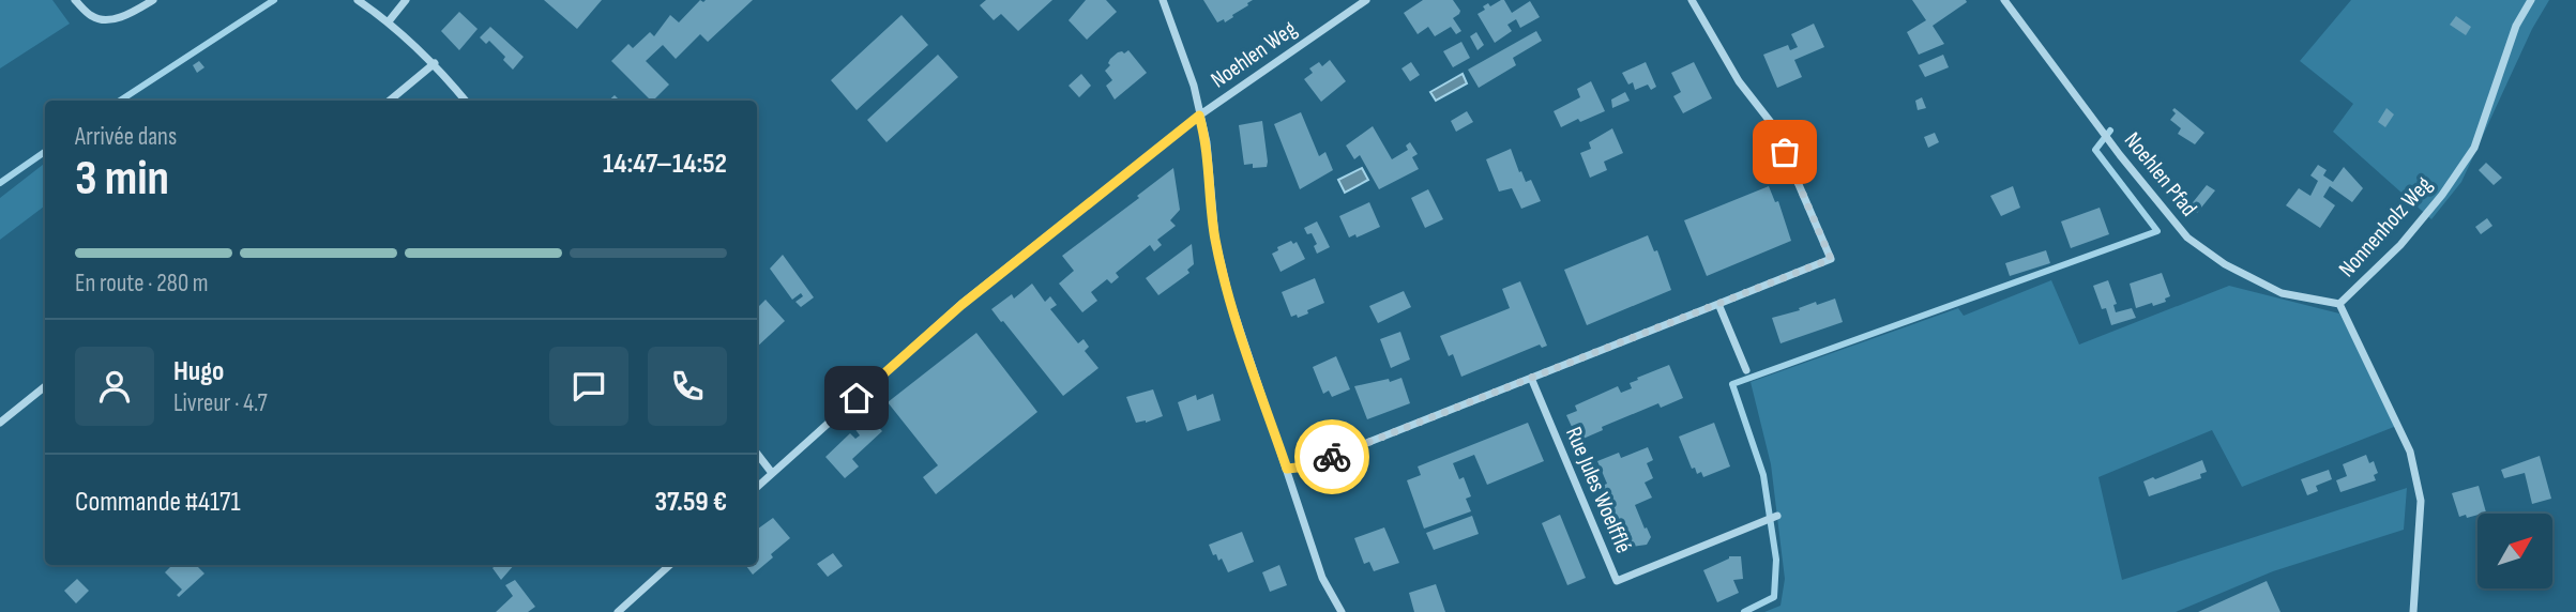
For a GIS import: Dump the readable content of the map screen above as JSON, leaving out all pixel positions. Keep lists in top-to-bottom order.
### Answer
{
  "streets": {
    "street": [
      "Noehlen Weg",
      "Noehlen Pfad",
      "Nonnenholz Weg",
      "Rue Jules Woelfflé"
    ]
  },
  "crossings": [
    ["Noehlen Pfad", "Nonnenholz Weg"]
  ],
  "north": "top right",
  "page": {
    "heading": ["3 min", "Arrivée dans", "14:47–14:52"],
    "panel": [
      "Hugo",
      "Livreur · 4.7",
      "Commande #4171",
      "37.59 €"
    ],
    "bar": "En route · 280 m"
  }
}
